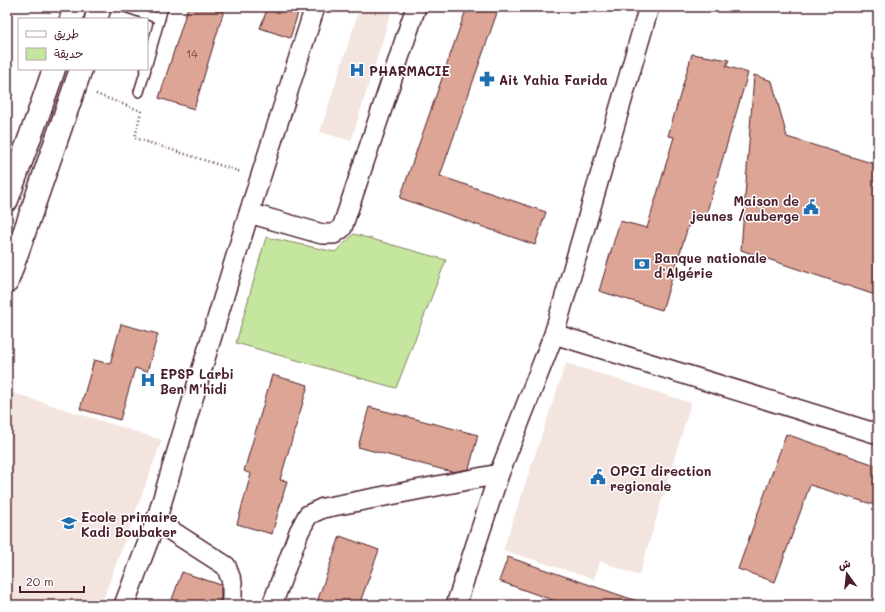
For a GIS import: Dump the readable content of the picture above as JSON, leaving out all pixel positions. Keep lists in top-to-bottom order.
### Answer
{
  "places": {
    "hospital": ["PHARMACIE", "EPSP Larbi Ben M'hidi"],
    "pharmacy": ["Ait Yahia Farida"],
    "public building": ["Maison de jeunes /auberge", "OPGI direction regionale"],
    "bank": ["Banque nationale d'Algérie"],
    "school or university": ["Ecole primaire Kadi Boubaker"]
  },
  "house_numbers": ["14"],
  "legend": ["طريق", "حديقة"],
  "scale_bar": "20 m",
  "north": "top"
}
